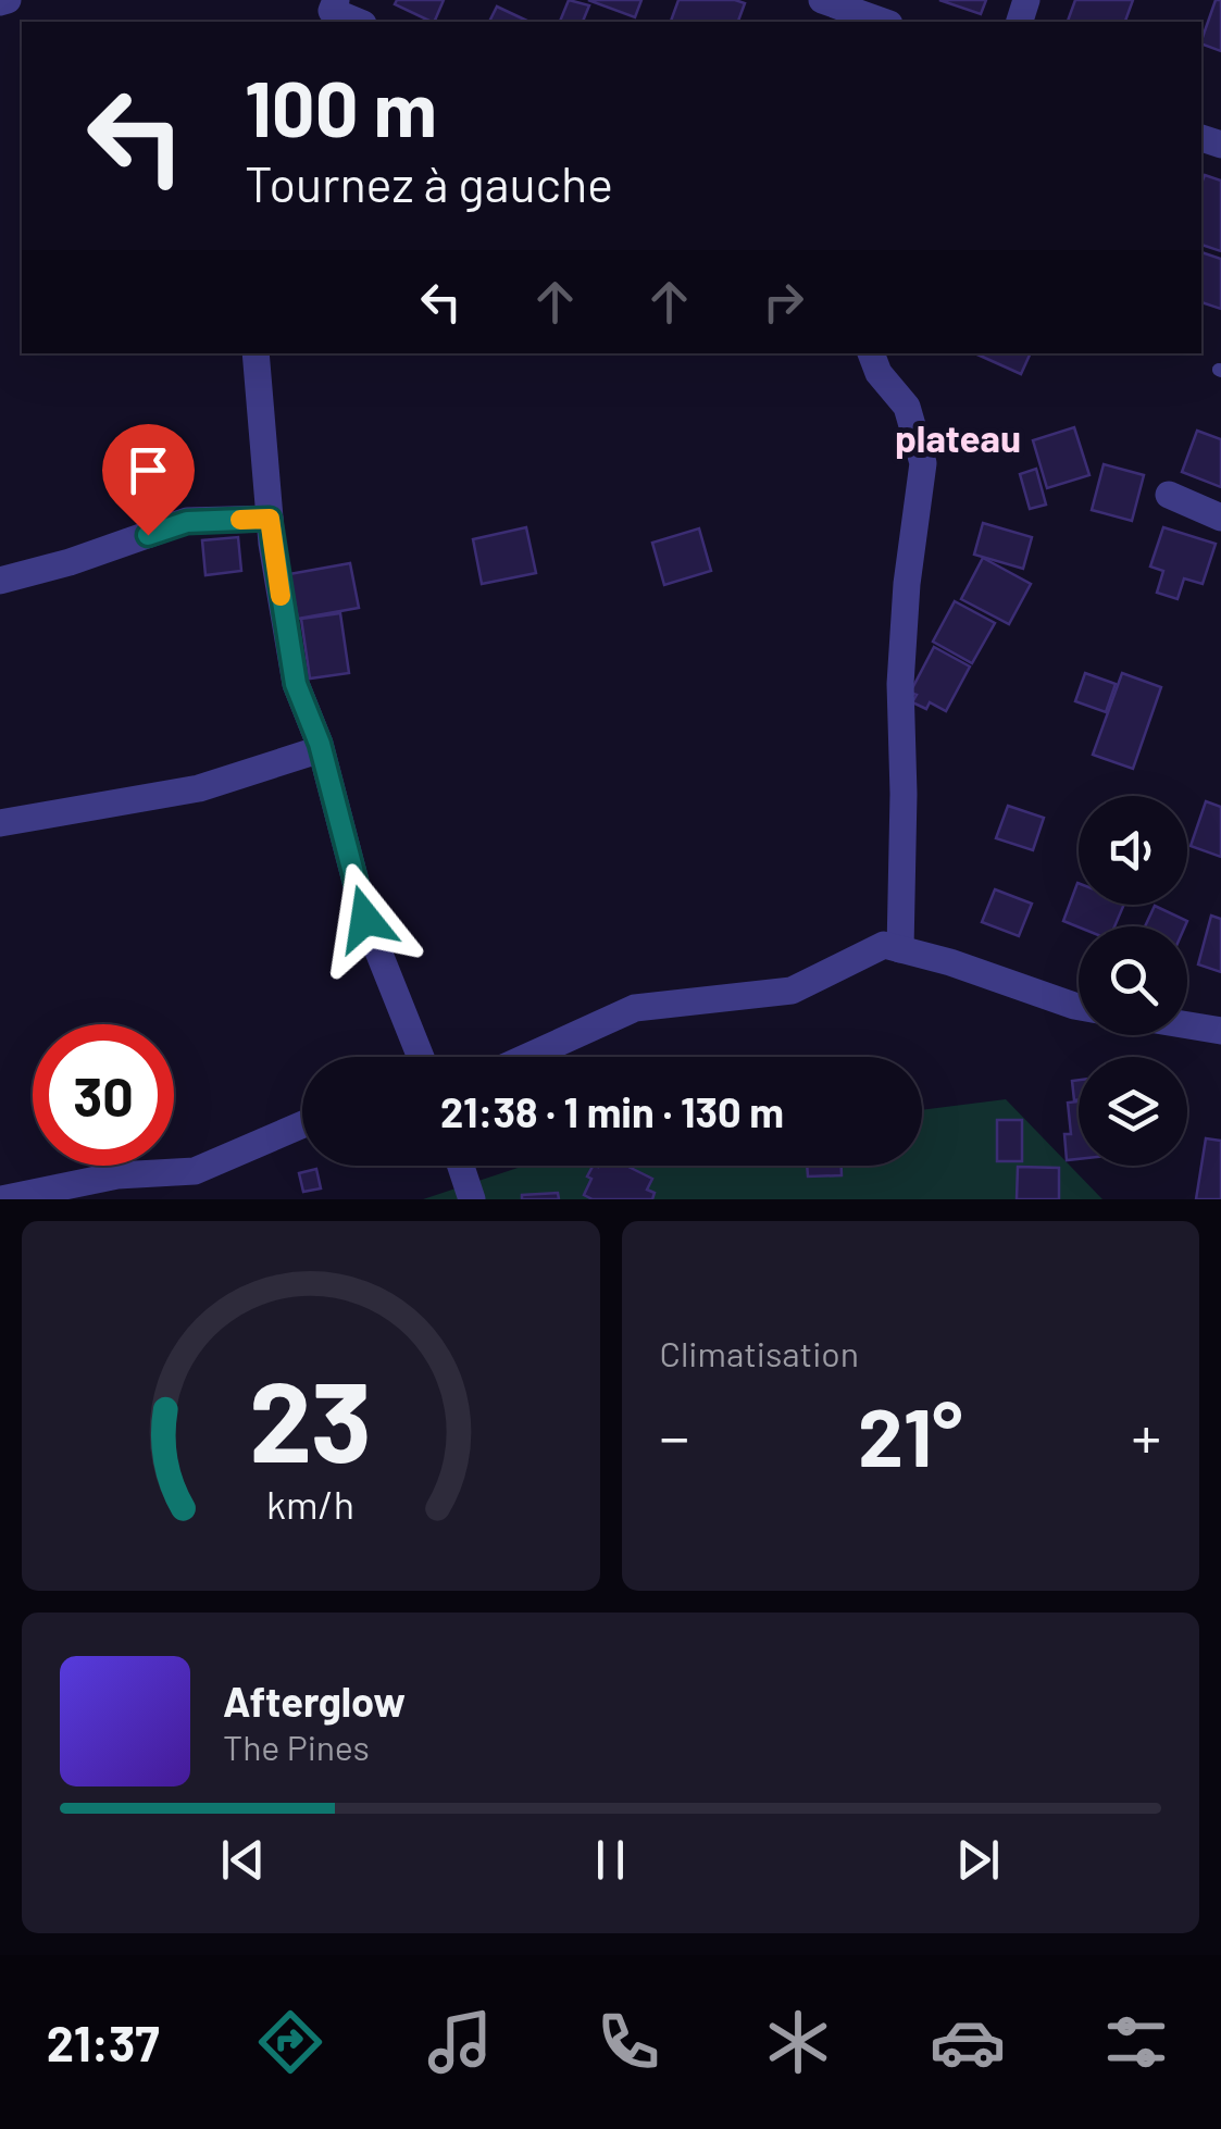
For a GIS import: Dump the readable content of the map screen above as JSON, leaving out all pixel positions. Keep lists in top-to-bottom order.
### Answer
{
  "districts": ["plateau"],
  "page": {
    "turn": ["100 m", "Tournez à gauche"],
    "limit": "30",
    "trip": "21:38 · 1 min · 130 m",
    "tile": "Climatisation",
    "heat": ["−", "21°", "+"],
    "song": ["Afterglow", "The Pines"],
    "tabs": "21:37",
    "gauge": ["23", "km/h"]
  }
}
